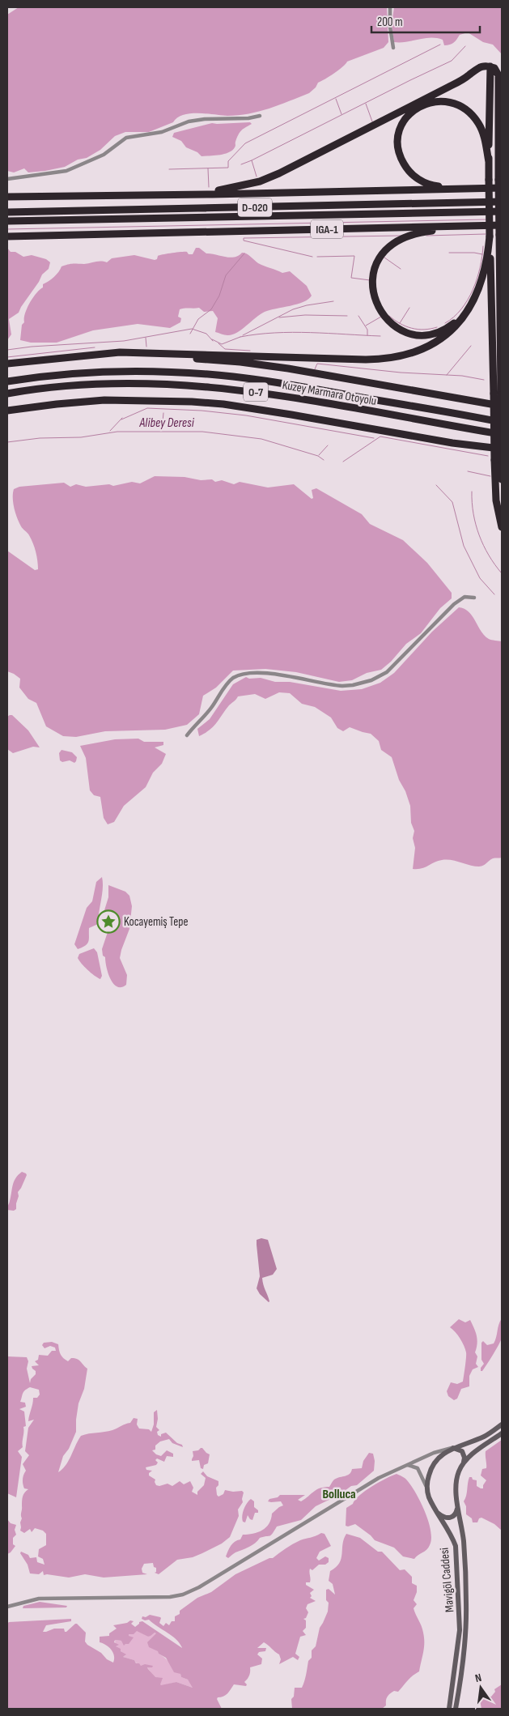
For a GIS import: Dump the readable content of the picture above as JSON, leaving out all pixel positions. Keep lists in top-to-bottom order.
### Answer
{
  "streets": {
    "highway": [
      "D-020",
      "IGA-1",
      "O-7",
      "Kuzey Marmara Otoyolu"
    ],
    "main road": ["Mavigöl Caddesi"]
  },
  "districts": ["Bolluca"],
  "water": ["Alibey Deresi"],
  "places": {
    "place": ["Kocayemiş Tepe"]
  },
  "scale_bar": "200 m",
  "north": "top"
}
